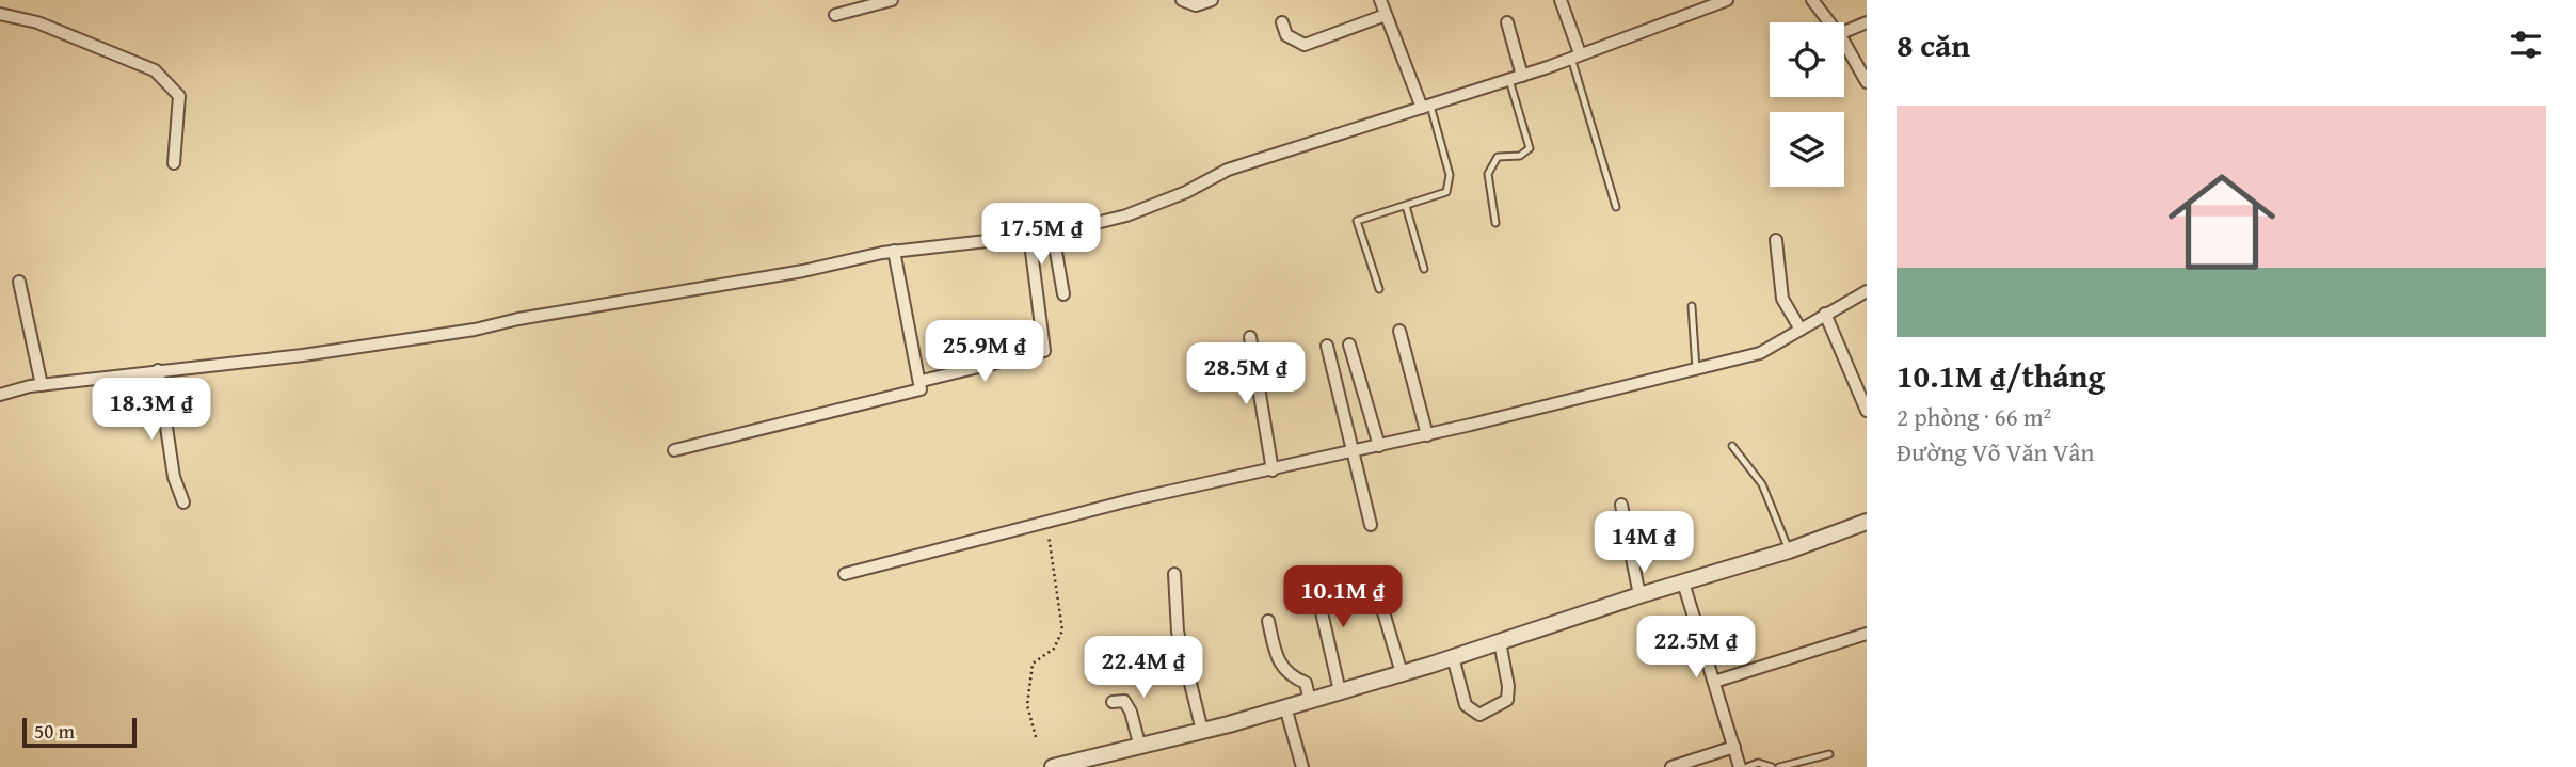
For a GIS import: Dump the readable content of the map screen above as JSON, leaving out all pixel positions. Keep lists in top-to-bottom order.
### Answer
{
  "scale_bar": "50 m",
  "page": {
    "heading": "8 căn",
    "list": [
      {
        "name": "10.1M ₫/tháng",
        "note": "2 phòng · 66 m² · Đường Võ Văn Vân"
      }
    ],
    "price": [
      "17.5M ₫",
      "25.9M ₫",
      "28.5M ₫",
      "18.3M ₫",
      "14M ₫",
      "10.1M ₫",
      "22.5M ₫",
      "22.4M ₫"
    ],
    "scale": "50 m"
  }
}
